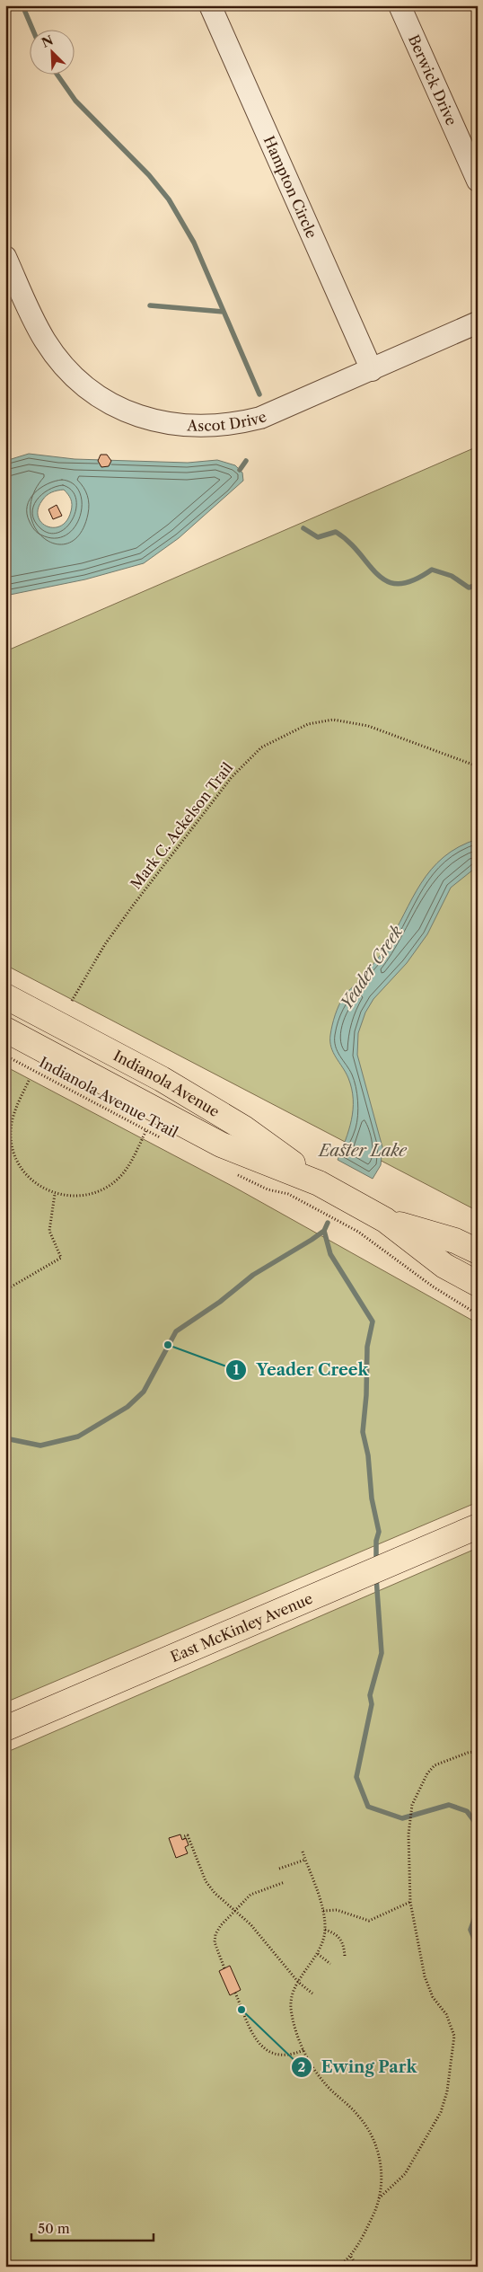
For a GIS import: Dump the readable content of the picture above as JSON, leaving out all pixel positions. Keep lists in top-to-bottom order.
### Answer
{
  "streets": {
    "main road": ["Indianola Avenue", "East McKinley Avenue"],
    "street": ["Berwick Drive", "Hampton Circle", "Ascot Drive"],
    "path": ["Mark C. Ackelson Trail", "Indianola Avenue Trail"]
  },
  "crossings": [
    ["Hampton Circle", "Ascot Drive"]
  ],
  "water": ["Yeader Creek", "Easter Lake"],
  "places": ["Yeader Creek", "Ewing Park"],
  "scale_bar": "50 m",
  "north": "top left"
}
